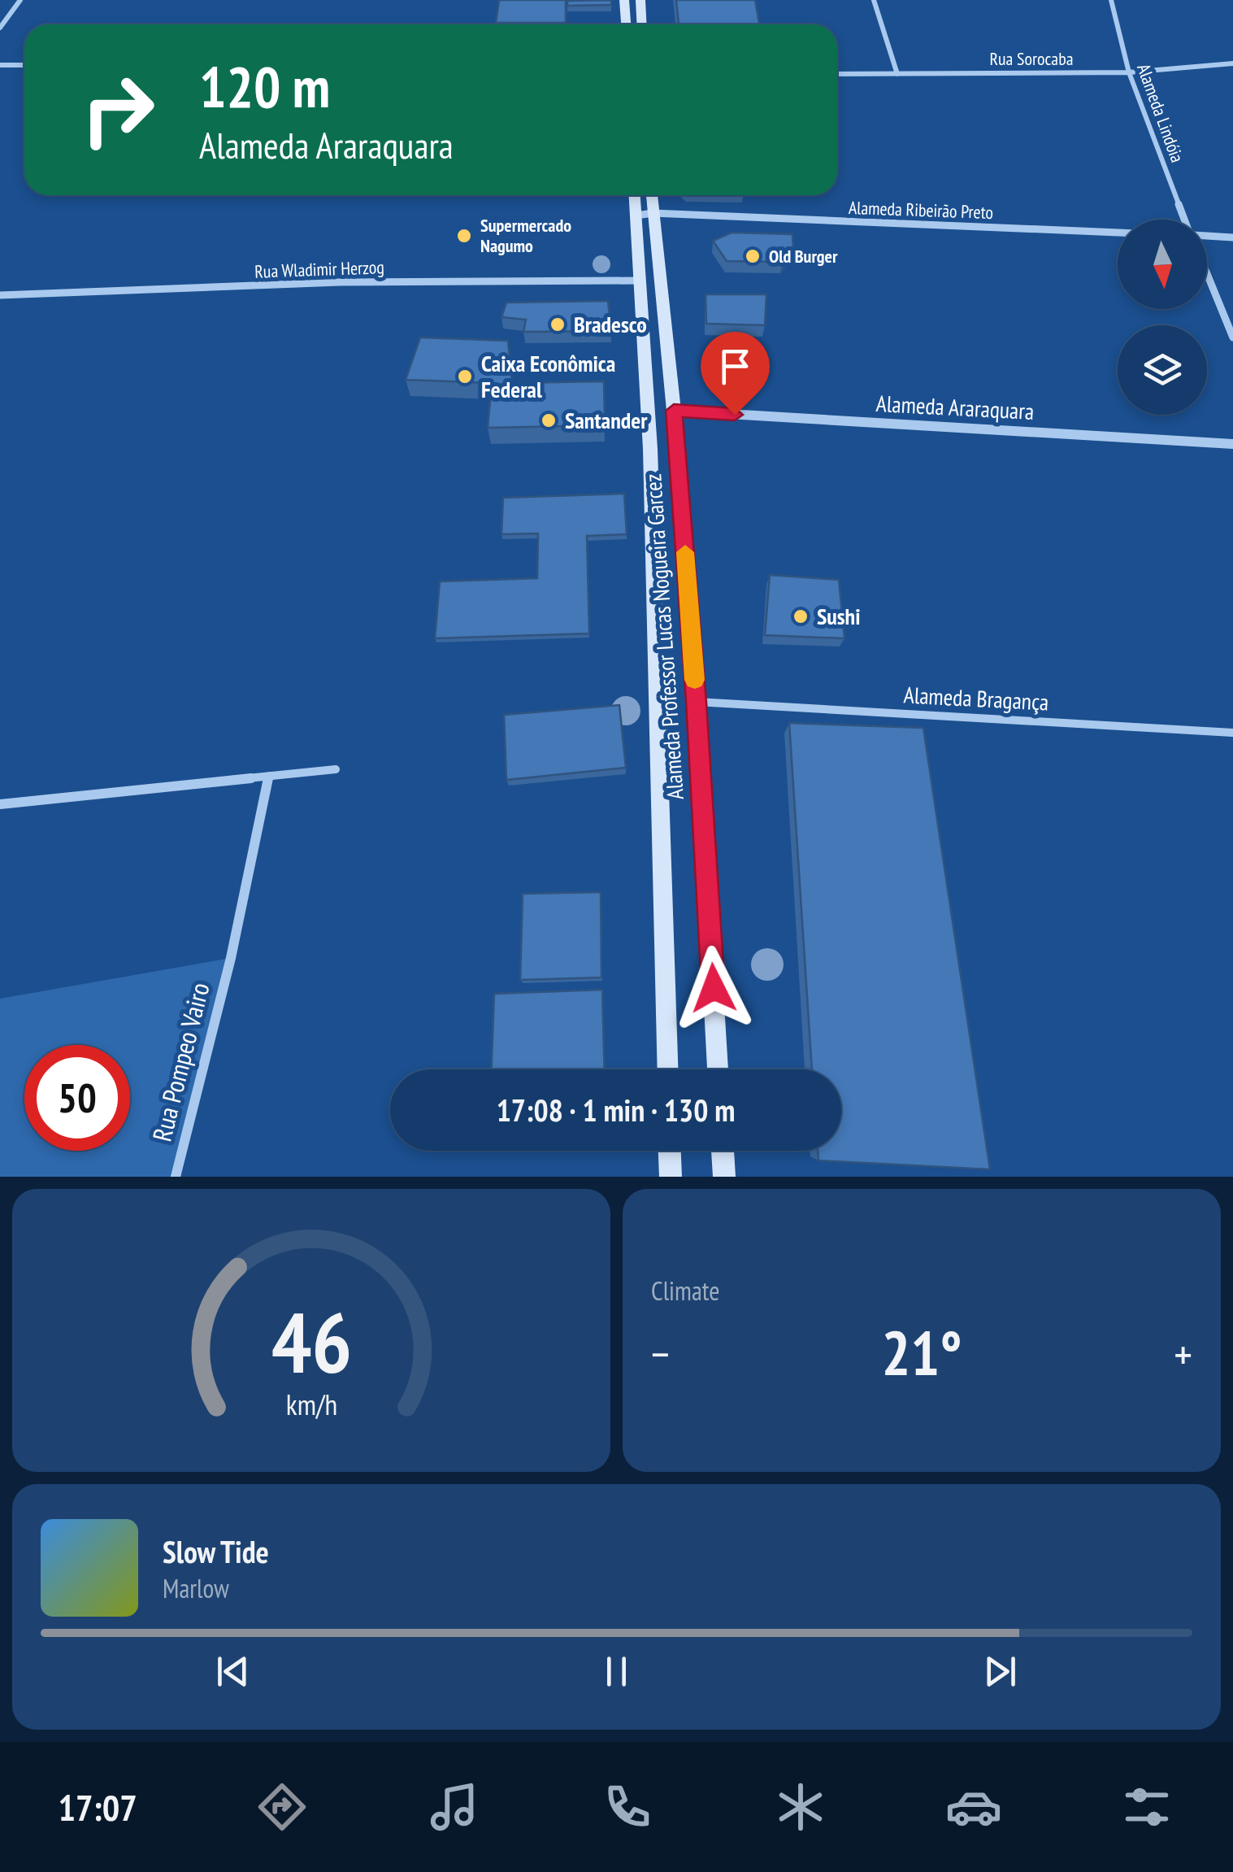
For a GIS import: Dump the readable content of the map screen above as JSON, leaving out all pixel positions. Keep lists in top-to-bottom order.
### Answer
{
  "streets": {
    "main road": ["Alameda Professor Lucas Nogueira Garcez"],
    "street": [
      "Rua Sorocaba",
      "Alameda Lindóia",
      "Alameda Ribeirão Preto",
      "Rua Wladimir Herzog",
      "Alameda Araraquara",
      "Alameda Bragança",
      "Rua Pompeo Vairo"
    ]
  },
  "crossings": [
    ["Rua Sorocaba", "Alameda Lindóia"],
    ["Alameda Ribeirão Preto", "Alameda Professor Lucas Nogueira Garcez"],
    ["Rua Wladimir Herzog", "Alameda Professor Lucas Nogueira Garcez"],
    ["Alameda Araraquara", "Alameda Professor Lucas Nogueira Garcez"],
    ["Alameda Professor Lucas Nogueira Garcez", "Alameda Bragança"]
  ],
  "places": [
    "Supermercado Nagumo",
    "Old Burger",
    "Bradesco",
    "Caixa Econômica Federal",
    "Santander",
    "Sushi"
  ],
  "north": "bottom",
  "page": {
    "turn": ["120 m", "Alameda Araraquara"],
    "limit": "50",
    "trip": "17:08 · 1 min · 130 m",
    "tile": "Climate",
    "heat": ["−", "21°", "+"],
    "song": ["Slow Tide", "Marlow"],
    "tabs": "17:07",
    "gauge": ["46", "km/h"]
  }
}
